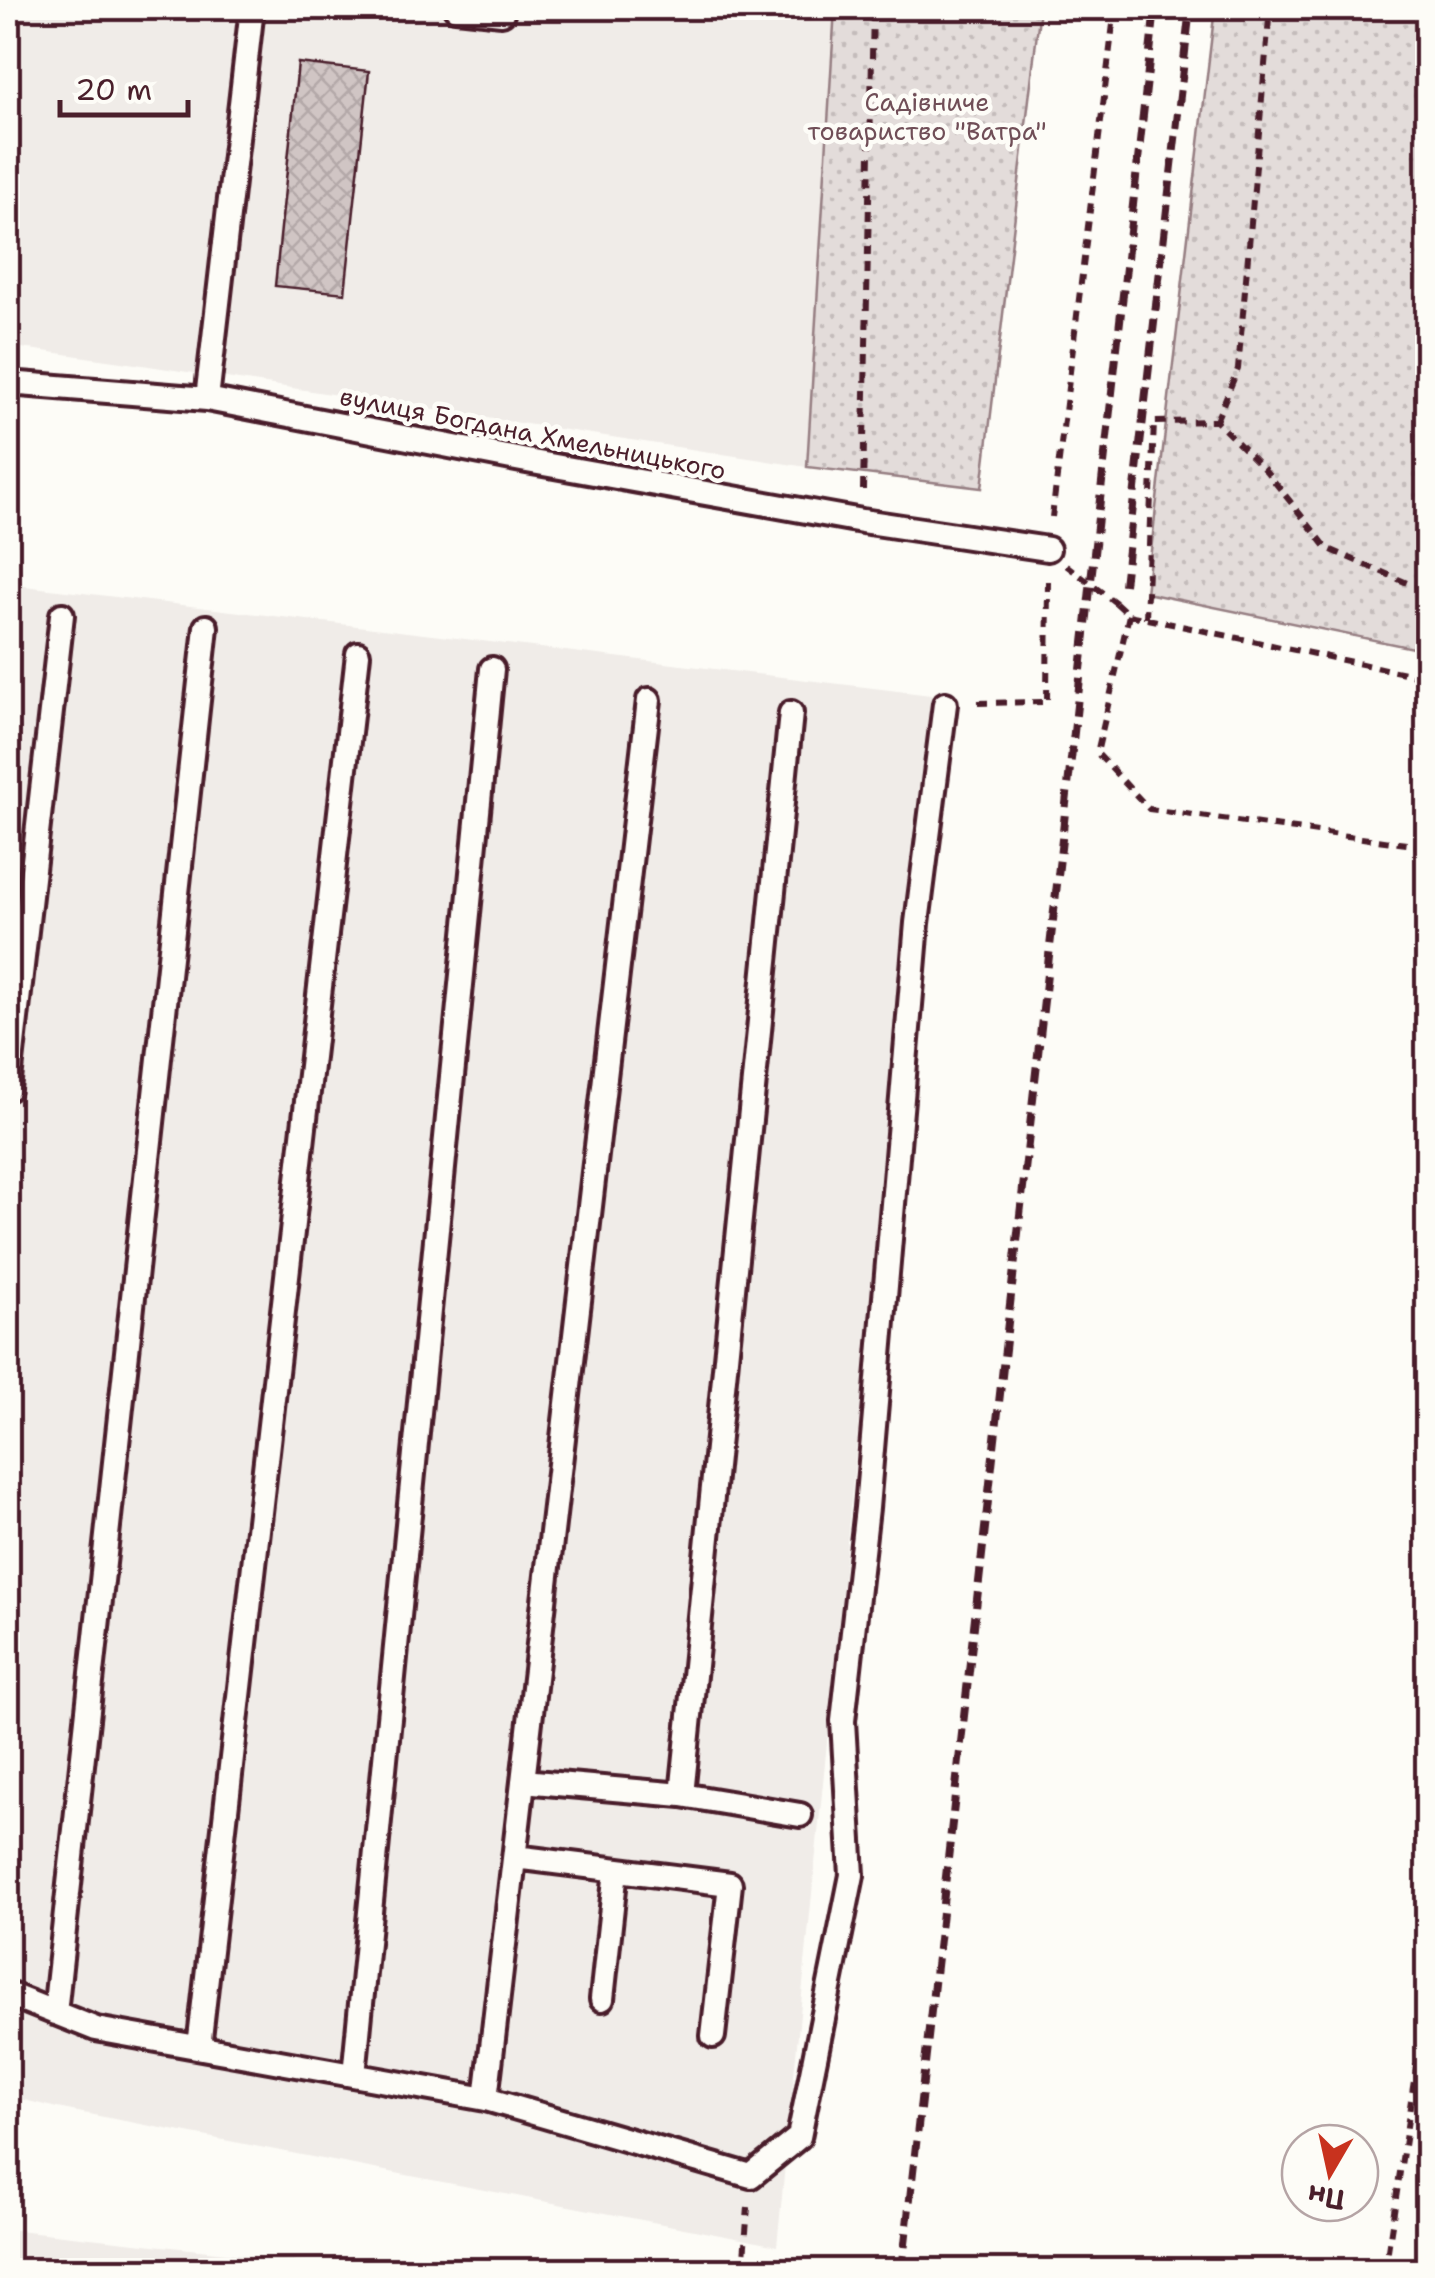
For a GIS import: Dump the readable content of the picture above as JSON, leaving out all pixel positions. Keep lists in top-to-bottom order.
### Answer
{
  "streets": {
    "lane": ["вулиця Богдана Хмельницького"]
  },
  "parks": ["Садівниче товариство \"Ватра\""],
  "scale_bar": "20 m",
  "north": "bottom"
}
